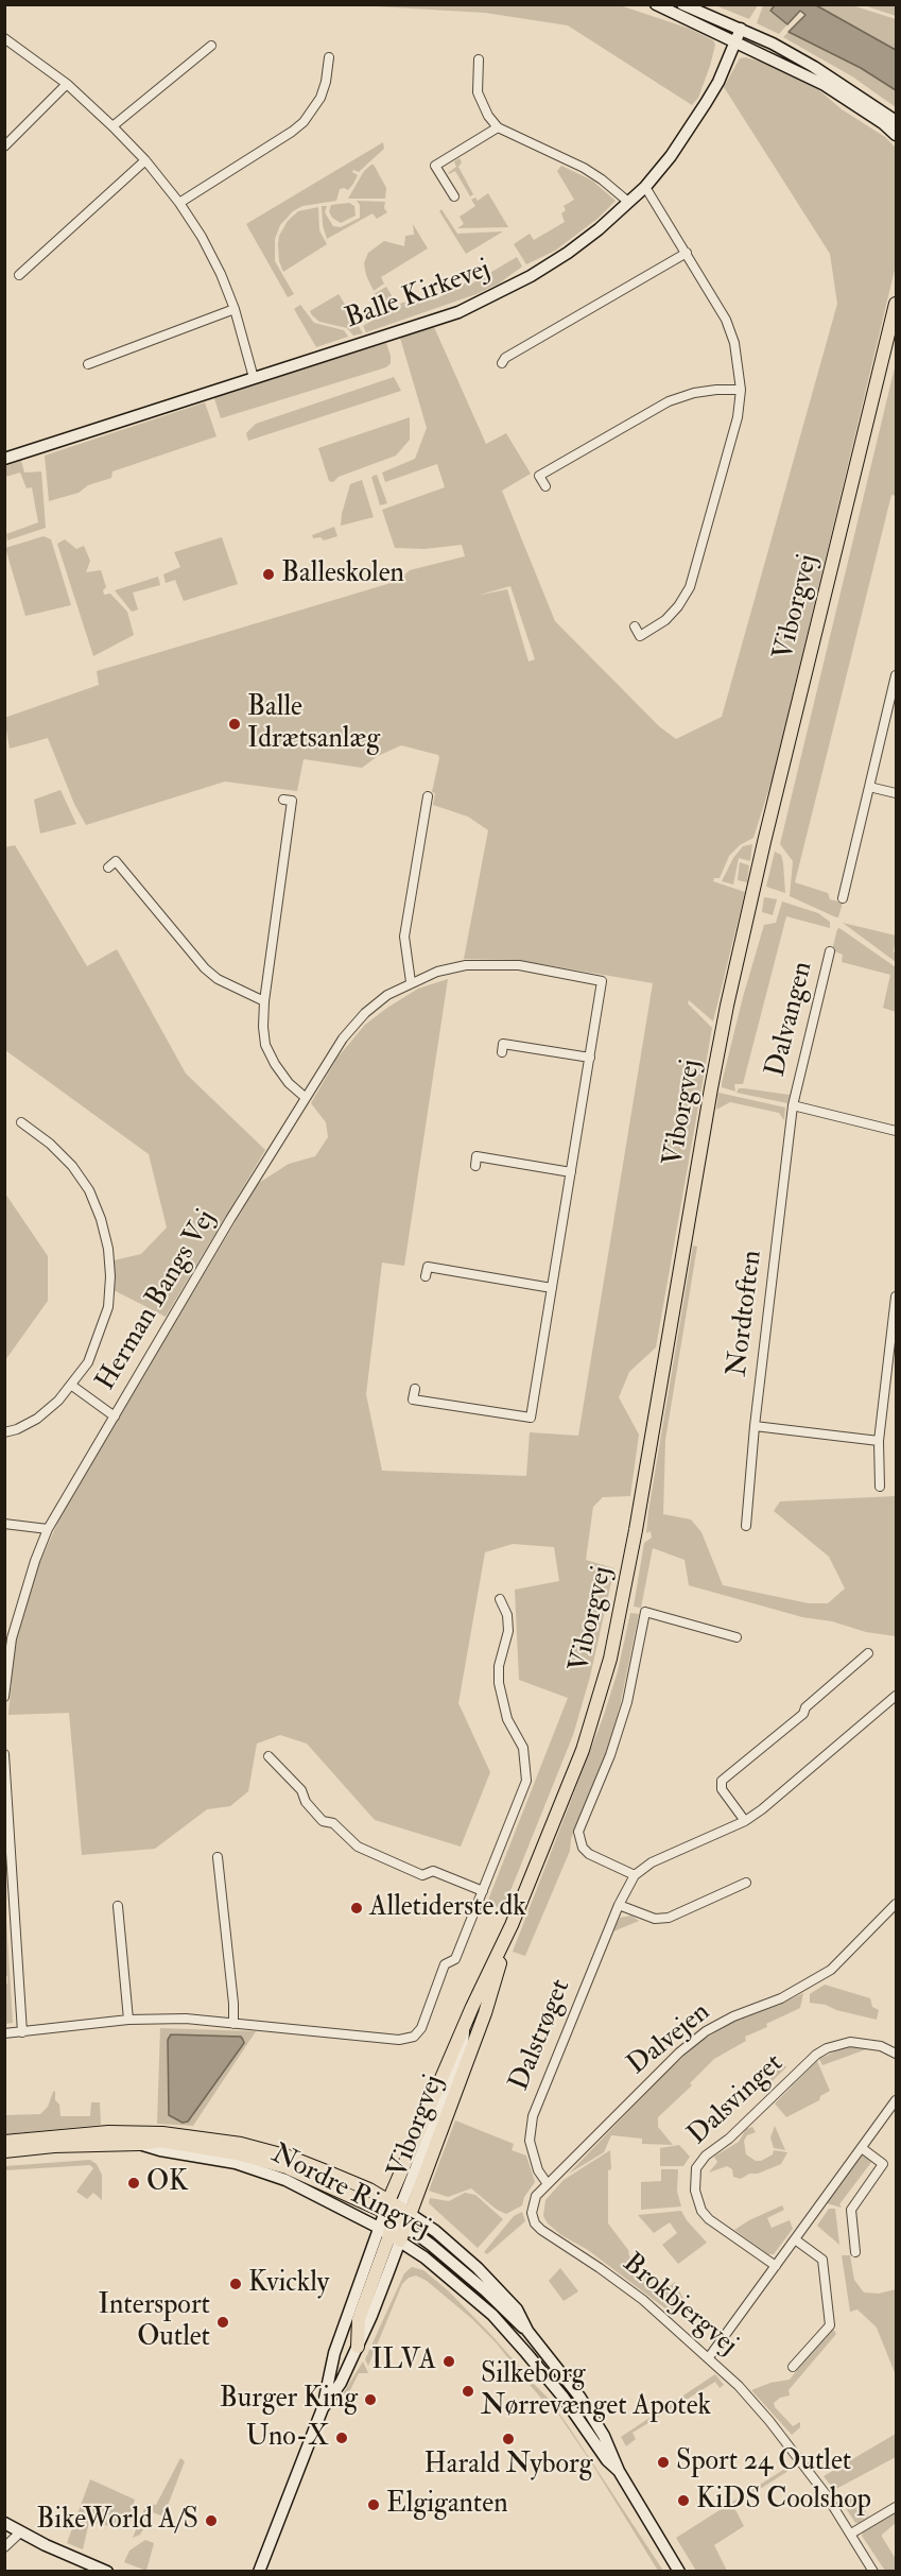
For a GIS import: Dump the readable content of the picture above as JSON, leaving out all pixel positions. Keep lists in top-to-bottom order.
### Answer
{
  "streets": {
    "main road": ["Viborgvej", "Nordre Ringvej"],
    "street": [
      "Balle Kirkevej",
      "Dalvangen",
      "Herman Bangs Vej",
      "Nordtoften",
      "Dalstrøget",
      "Dalvejen",
      "Dalsvinget",
      "Brokbjergvej"
    ]
  },
  "crossings": [
    ["Viborgvej", "Nordre Ringvej"],
    ["Dalvangen", "Nordtoften"],
    ["Dalstrøget", "Dalvejen"],
    ["Dalvejen", "Brokbjergvej"]
  ],
  "places": [
    "Balleskolen",
    "Balle Idrætsanlæg",
    "Alletiderste.dk",
    "OK",
    "Kvickly",
    "Intersport Outlet",
    "ILVA",
    "Silkeborg Nørrevænget Apotek",
    "Burger King",
    "Uno-X",
    "Harald Nyborg",
    "Sport 24 Outlet",
    "KiDS Coolshop",
    "Elgiganten",
    "BikeWorld A/S"
  ]
}
